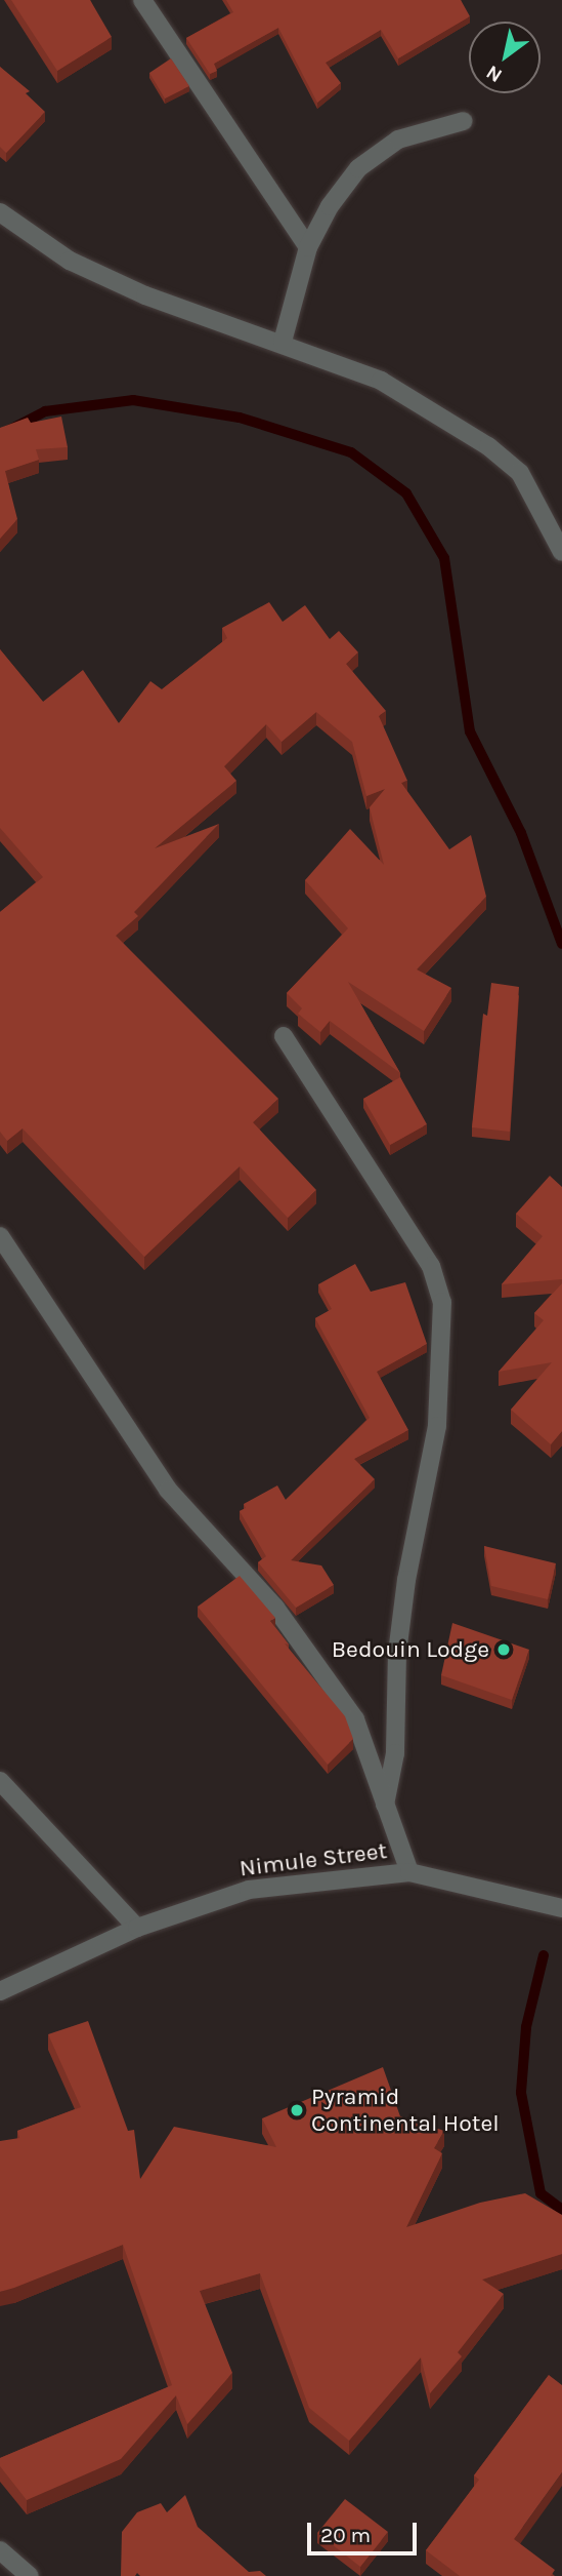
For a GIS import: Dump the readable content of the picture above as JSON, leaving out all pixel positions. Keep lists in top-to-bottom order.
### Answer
{
  "streets": {
    "street": ["Nimule Street"]
  },
  "places": ["Bedouin Lodge", "Pyramid Continental Hotel"],
  "scale_bar": "20 m",
  "north": "bottom left"
}
